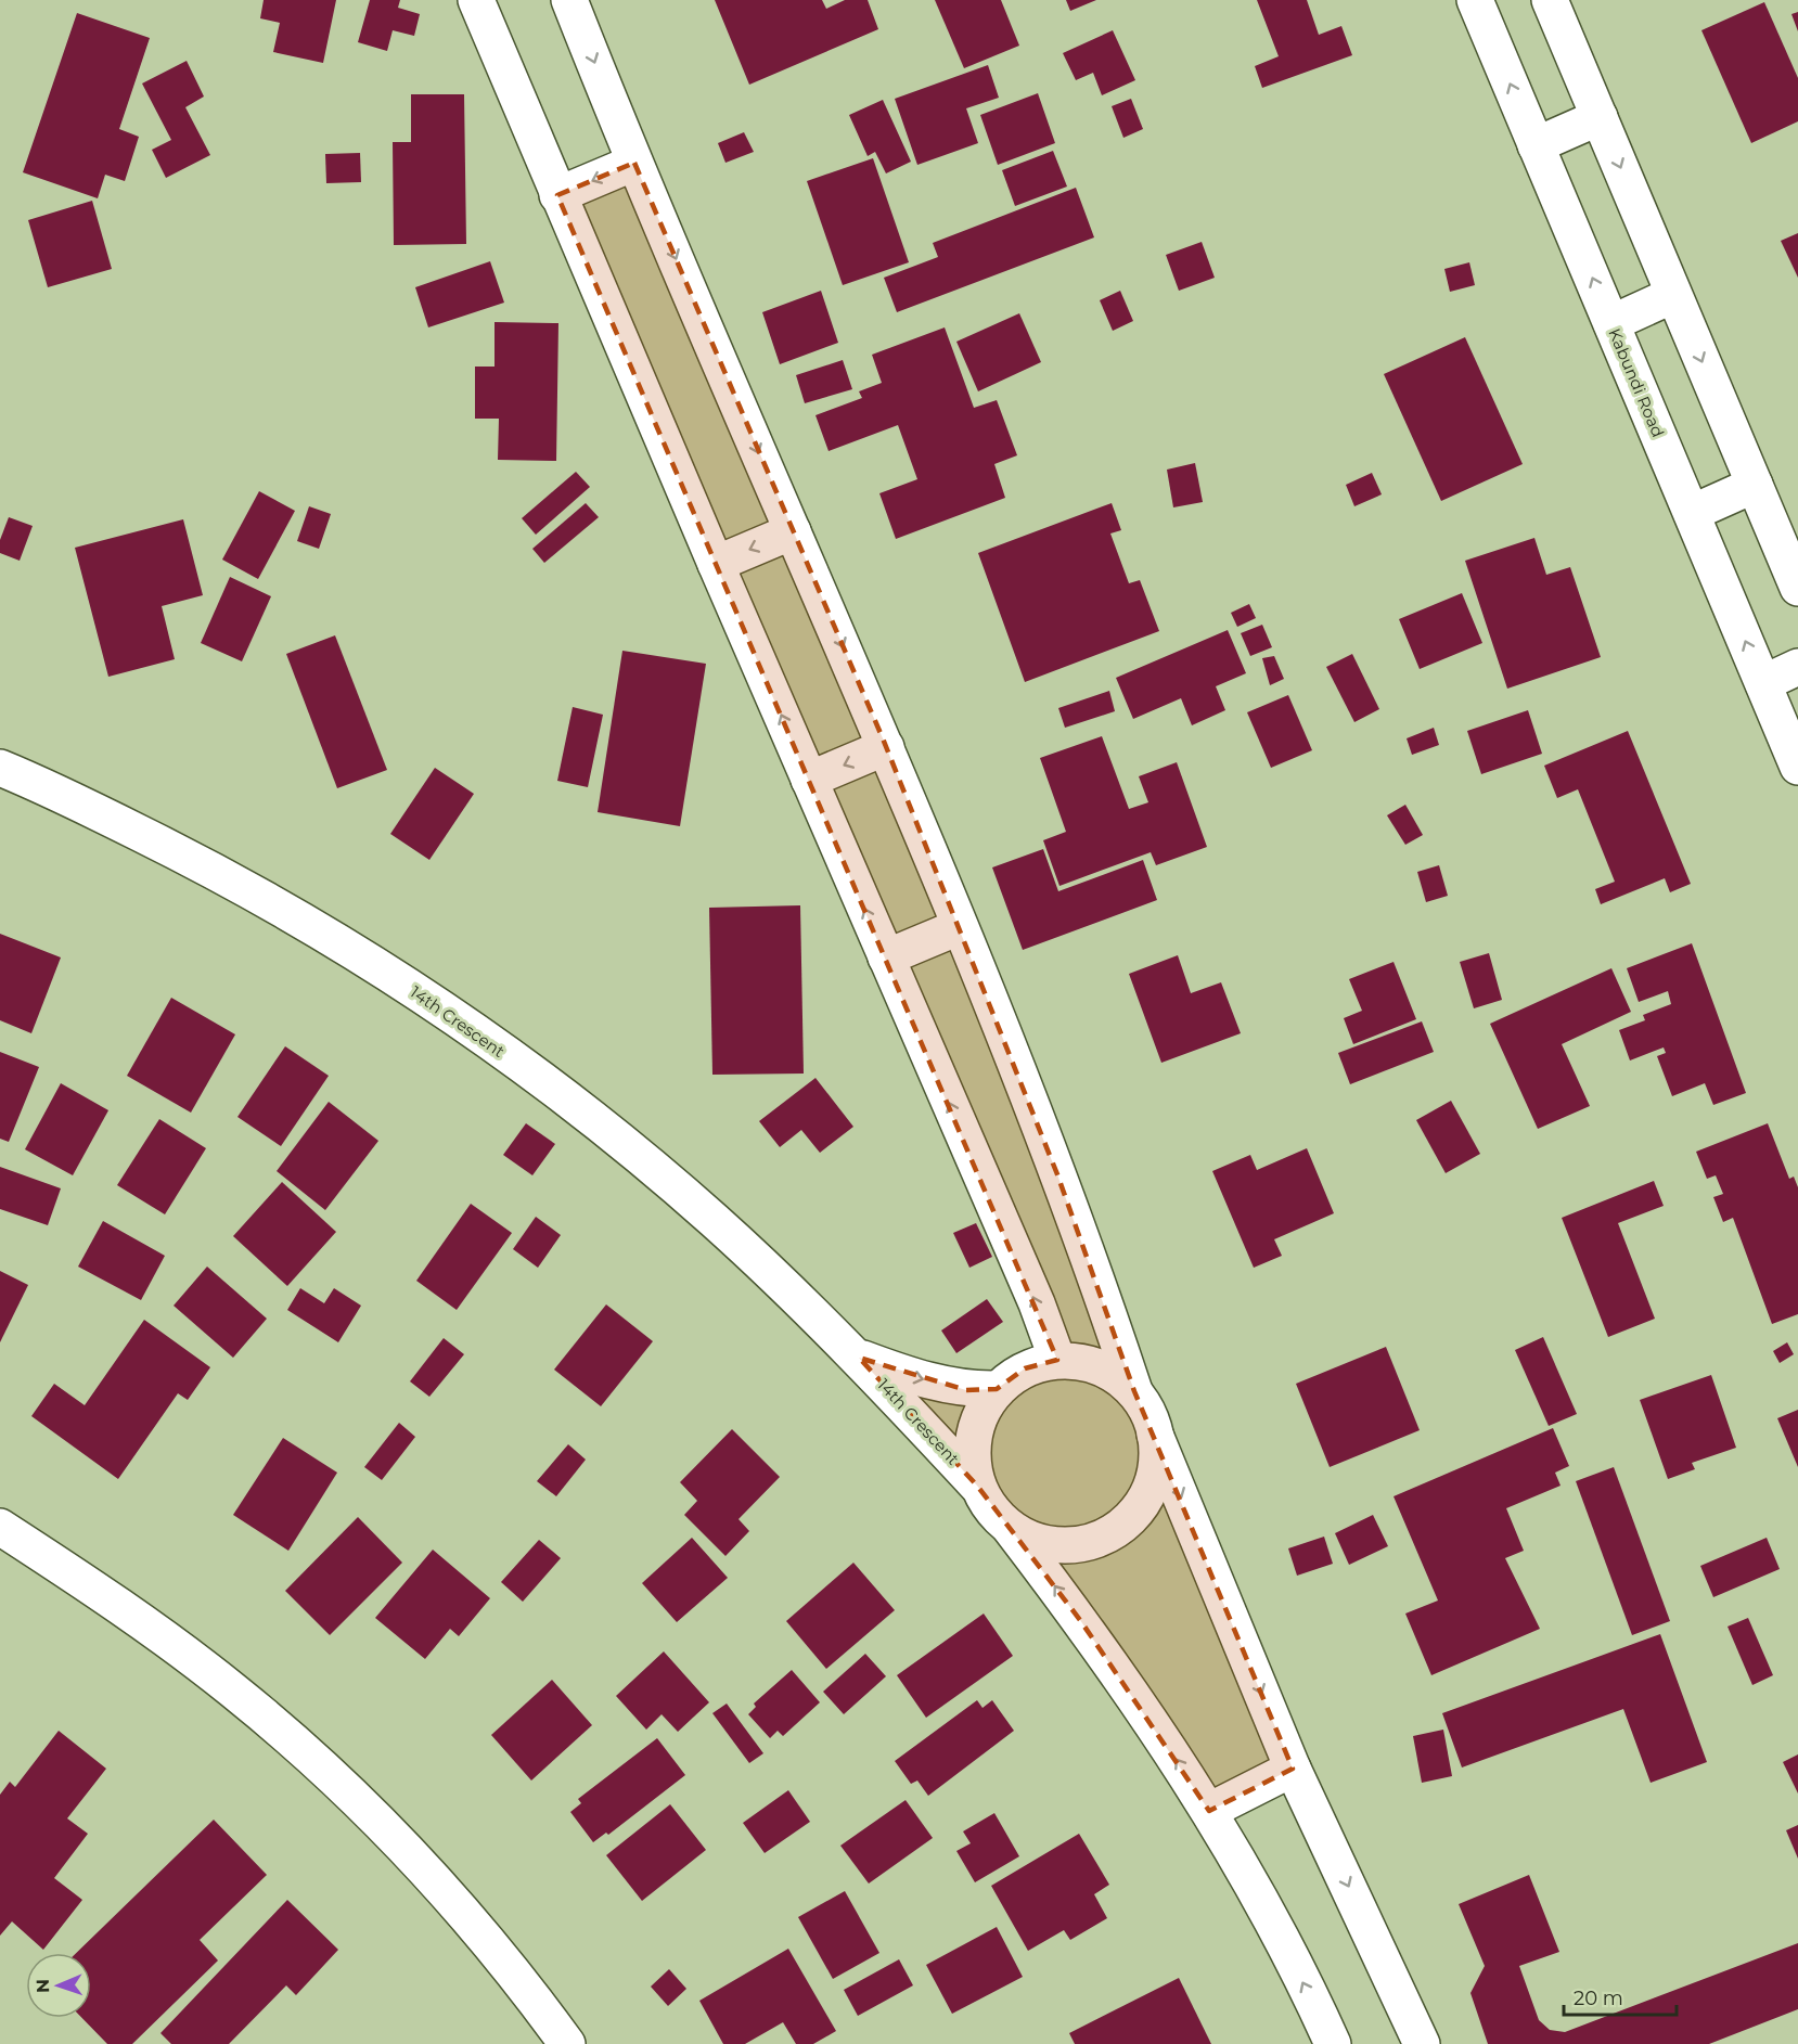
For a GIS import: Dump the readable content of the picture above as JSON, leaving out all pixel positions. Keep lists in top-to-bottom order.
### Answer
{
  "streets": {
    "street": ["Kabundi Road", "14th Crescent"]
  },
  "scale_bar": "20 m",
  "north": "left"
}
